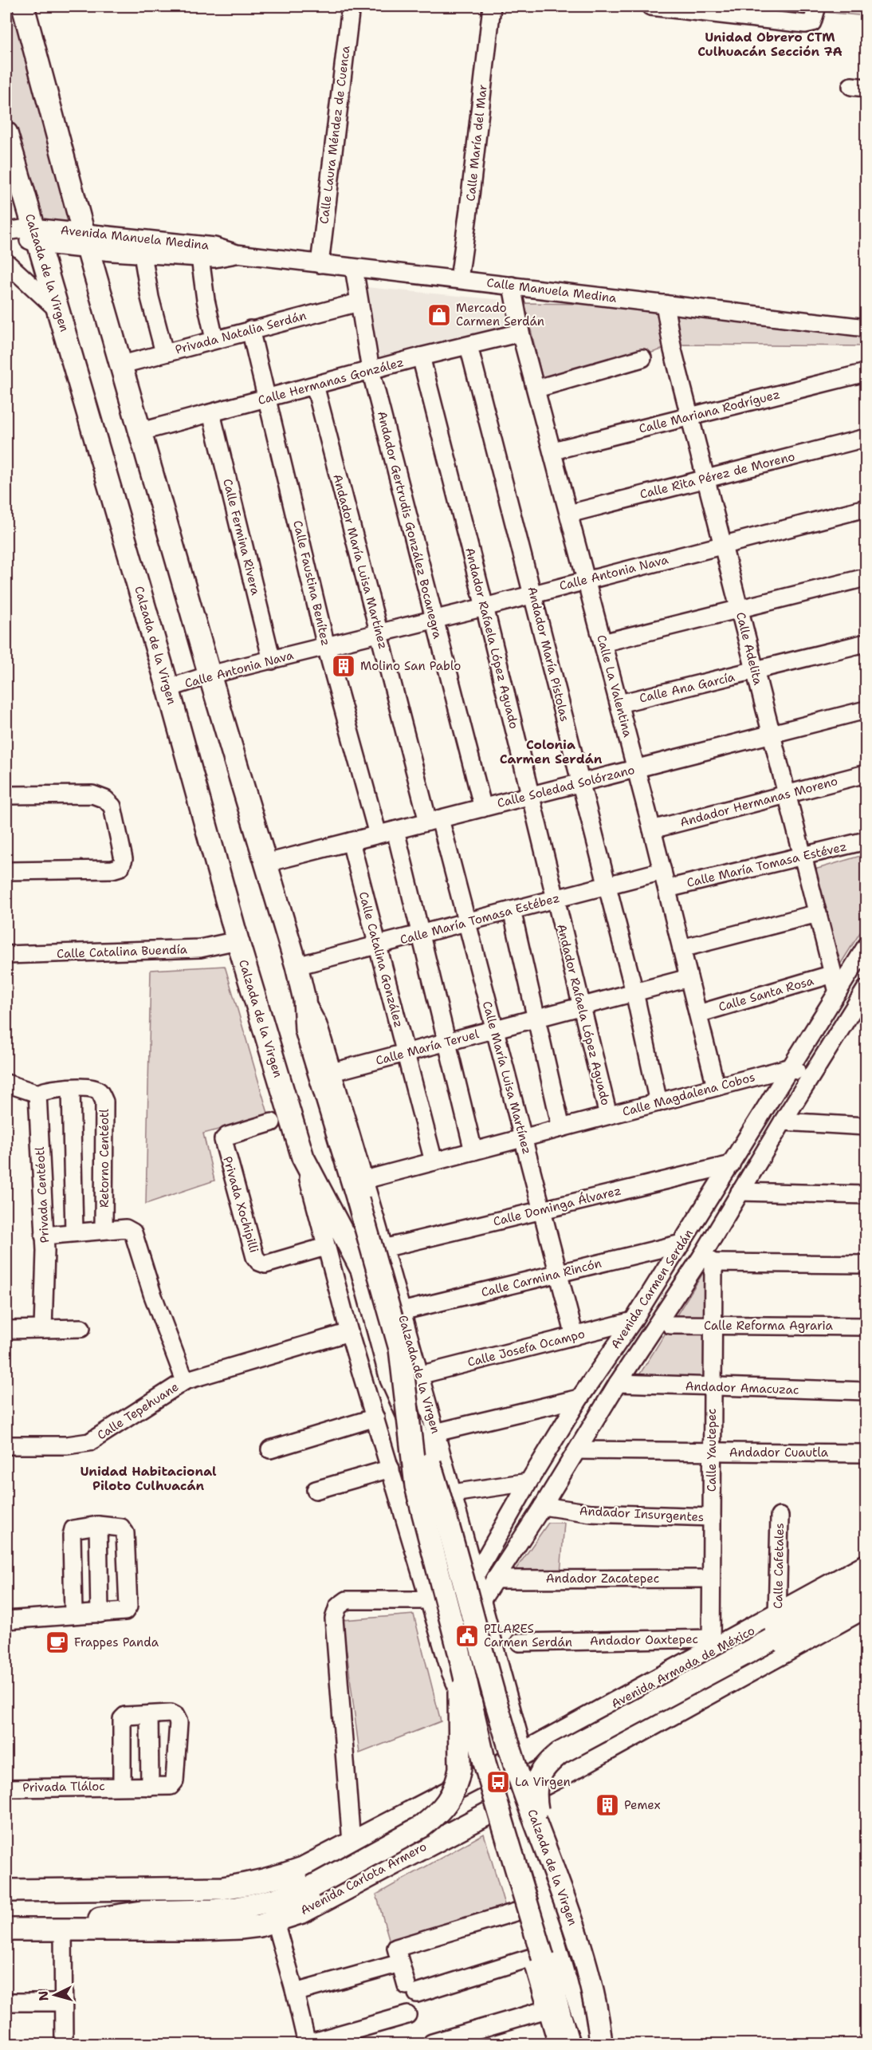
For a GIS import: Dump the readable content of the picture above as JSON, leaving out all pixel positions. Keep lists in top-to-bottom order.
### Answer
{
  "streets": {
    "main road": ["Calzada de la Virgen", "Avenida Armada de México", "Avenida Carlota Armero"],
    "street": [
      "Calle Laura Méndez de Cuenca",
      "Calle María del Mar",
      "Avenida Manuela Medina",
      "Calle Manuela Medina",
      "Privada Natalia Serdán",
      "Calle Hermanas González",
      "Calle Mariana Rodríguez",
      "Calle Rita Pérez de Moreno",
      "Andador Gertrudis González Bocanegra",
      "Calle Fermina Rivera",
      "Andador María Luisa Martínez",
      "Calle Antonia Nava",
      "Calle Faustina Benítez",
      "Andador Rafaela López Aguado",
      "Calle Adelita",
      "Andador María Pistolas",
      "Calle La Valentina",
      "Calle Ana García",
      "Calle Soledad Solórzano",
      "Andador Hermanas Moreno",
      "Calle María Tomasa Estévez",
      "Calle María Tomasa Estébez",
      "Calle Catalina Buendía",
      "Calle Catalina González",
      "Calle Santa Rosa",
      "Calle María Teruel",
      "Calle María Luisa Martínez",
      "Calle Magdalena Cobos",
      "Retorno Centéotl",
      "Privada Centéotl",
      "Privada Xochipilli",
      "Calle Dominga Álvarez",
      "Calle Carmina Rincón",
      "Avenida Carmen Serdán",
      "Calle Reforma Agraria",
      "Calle Josefa Ocampo",
      "Andador Amacuzac",
      "Calle Tepehuane",
      "Calle Yautepec",
      "Andador Cuautla",
      "Andador Insurgentes",
      "Calle Cafetales",
      "Andador Zacatepec",
      "Andador Oaxtepec",
      "Privada Tláloc"
    ]
  },
  "crossings": [
    ["Calle Laura Méndez de Cuenca", "Calle Manuela Medina"],
    ["Calle María del Mar", "Calle Manuela Medina"],
    ["Avenida Manuela Medina", "Calzada de la Virgen"],
    ["Avenida Manuela Medina", "Calle Manuela Medina"],
    ["Calzada de la Virgen", "Privada Natalia Serdán"],
    ["Calzada de la Virgen", "Calle Hermanas González"],
    ["Calzada de la Virgen", "Calle Antonia Nava"],
    ["Calzada de la Virgen", "Calle Soledad Solórzano"],
    ["Calzada de la Virgen", "Calle María Tomasa Estébez"],
    ["Calzada de la Virgen", "Calle Catalina Buendía"],
    ["Calzada de la Virgen", "Calle María Teruel"],
    ["Calzada de la Virgen", "Calle Magdalena Cobos"],
    ["Calzada de la Virgen", "Privada Xochipilli"],
    ["Calzada de la Virgen", "Calle Dominga Álvarez"],
    ["Calzada de la Virgen", "Calle Carmina Rincón"],
    ["Calzada de la Virgen", "Avenida Carmen Serdán"],
    ["Calzada de la Virgen", "Calle Josefa Ocampo"],
    ["Calzada de la Virgen", "Calle Tepehuane"],
    ["Calzada de la Virgen", "Avenida Armada de México"],
    ["Calzada de la Virgen", "Avenida Carlota Armero"],
    ["Calle Manuela Medina", "Andador Gertrudis González Bocanegra"],
    ["Calle Manuela Medina", "Calle Adelita"],
    ["Calle Manuela Medina", "Calle La Valentina"],
    ["Privada Natalia Serdán", "Andador Gertrudis González Bocanegra"],
    ["Privada Natalia Serdán", "Calle Faustina Benítez"],
    ["Calle Hermanas González", "Andador Gertrudis González Bocanegra"],
    ["Calle Hermanas González", "Calle Fermina Rivera"],
    ["Calle Hermanas González", "Andador María Luisa Martínez"],
    ["Calle Hermanas González", "Calle Faustina Benítez"],
    ["Calle Hermanas González", "Andador Rafaela López Aguado"],
    ["Calle Hermanas González", "Andador María Pistolas"],
    ["Calle Hermanas González", "Calle La Valentina"],
    ["Calle Mariana Rodríguez", "Calle Adelita"],
    ["Calle Mariana Rodríguez", "Calle La Valentina"],
    ["Calle Rita Pérez de Moreno", "Calle Adelita"],
    ["Calle Rita Pérez de Moreno", "Calle La Valentina"],
    ["Andador Gertrudis González Bocanegra", "Calle Antonia Nava"],
    ["Andador Gertrudis González Bocanegra", "Calle Soledad Solórzano"],
    ["Calle Fermina Rivera", "Calle Antonia Nava"],
    ["Andador María Luisa Martínez", "Calle Antonia Nava"],
    ["Andador María Luisa Martínez", "Calle Soledad Solórzano"],
    ["Andador María Luisa Martínez", "Calle María Luisa Martínez"],
    ["Calle Antonia Nava", "Calle Faustina Benítez"],
    ["Calle Antonia Nava", "Andador Rafaela López Aguado"],
    ["Calle Antonia Nava", "Calle Adelita"],
    ["Calle Antonia Nava", "Andador María Pistolas"],
    ["Calle Antonia Nava", "Calle La Valentina"],
    ["Calle Faustina Benítez", "Calle Soledad Solórzano"],
    ["Andador Rafaela López Aguado", "Calle Soledad Solórzano"],
    ["Andador Rafaela López Aguado", "Calle María Tomasa Estébez"],
    ["Andador Rafaela López Aguado", "Calle María Teruel"],
    ["Andador Rafaela López Aguado", "Calle Magdalena Cobos"],
    ["Calle Adelita", "Calle Ana García"],
    ["Calle Adelita", "Calle Soledad Solórzano"],
    ["Calle Adelita", "Andador Hermanas Moreno"],
    ["Calle Adelita", "Calle María Tomasa Estévez"],
    ["Calle Adelita", "Calle Santa Rosa"],
    ["Calle Adelita", "Avenida Carmen Serdán"],
    ["Andador María Pistolas", "Calle Soledad Solórzano"],
    ["Andador María Pistolas", "Calle María Tomasa Estébez"],
    ["Andador María Pistolas", "Calle María Teruel"],
    ["Andador María Pistolas", "Calle Magdalena Cobos"],
    ["Calle La Valentina", "Calle Ana García"],
    ["Calle La Valentina", "Calle Soledad Solórzano"],
    ["Calle La Valentina", "Andador Hermanas Moreno"],
    ["Calle La Valentina", "Calle María Tomasa Estévez"],
    ["Calle La Valentina", "Calle María Tomasa Estébez"],
    ["Calle La Valentina", "Calle Santa Rosa"],
    ["Calle La Valentina", "Calle María Teruel"],
    ["Calle La Valentina", "Calle Magdalena Cobos"],
    ["Calle Soledad Solórzano", "Calle Catalina González"],
    ["Calle Soledad Solórzano", "Calle María Luisa Martínez"],
    ["Calle María Tomasa Estébez", "Calle Catalina González"],
    ["Calle María Tomasa Estébez", "Calle María Luisa Martínez"],
    ["Calle Catalina González", "Calle María Teruel"],
    ["Calle Catalina González", "Calle Magdalena Cobos"],
    ["Calle María Teruel", "Calle María Luisa Martínez"],
    ["Calle María Luisa Martínez", "Calle Magdalena Cobos"],
    ["Calle María Luisa Martínez", "Calle Dominga Álvarez"],
    ["Calle María Luisa Martínez", "Calle Carmina Rincón"],
    ["Calle María Luisa Martínez", "Calle Josefa Ocampo"],
    ["Calle Magdalena Cobos", "Avenida Carmen Serdán"],
    ["Retorno Centéotl", "Privada Centéotl"],
    ["Calle Dominga Álvarez", "Avenida Carmen Serdán"],
    ["Calle Carmina Rincón", "Avenida Carmen Serdán"],
    ["Avenida Carmen Serdán", "Calle Josefa Ocampo"],
    ["Avenida Carmen Serdán", "Andador Amacuzac"],
    ["Avenida Carmen Serdán", "Calle Yautepec"],
    ["Avenida Carmen Serdán", "Andador Cuautla"],
    ["Avenida Carmen Serdán", "Andador Insurgentes"],
    ["Avenida Carmen Serdán", "Andador Zacatepec"],
    ["Calle Reforma Agraria", "Calle Yautepec"],
    ["Andador Amacuzac", "Calle Yautepec"],
    ["Calle Yautepec", "Andador Cuautla"],
    ["Calle Yautepec", "Andador Insurgentes"],
    ["Calle Yautepec", "Andador Zacatepec"],
    ["Calle Yautepec", "Andador Oaxtepec"],
    ["Calle Yautepec", "Avenida Armada de México"],
    ["Calle Cafetales", "Avenida Armada de México"],
    ["Andador Oaxtepec", "Avenida Armada de México"]
  ],
  "districts": ["Unidad Obrero CTM Culhuacán Sección 7A", "Colonia Carmen Serdán", "Unidad Habitacional Piloto Culhuacán"],
  "places": {
    "shop": ["Mercado Carmen Serdán"],
    "building": ["Molino San Pablo", "Pemex"],
    "public building": ["PILARES Carmen Serdán"],
    "cafe": ["Frappes Panda"],
    "bus stop": ["La Virgen"]
  },
  "north": "left"
}
